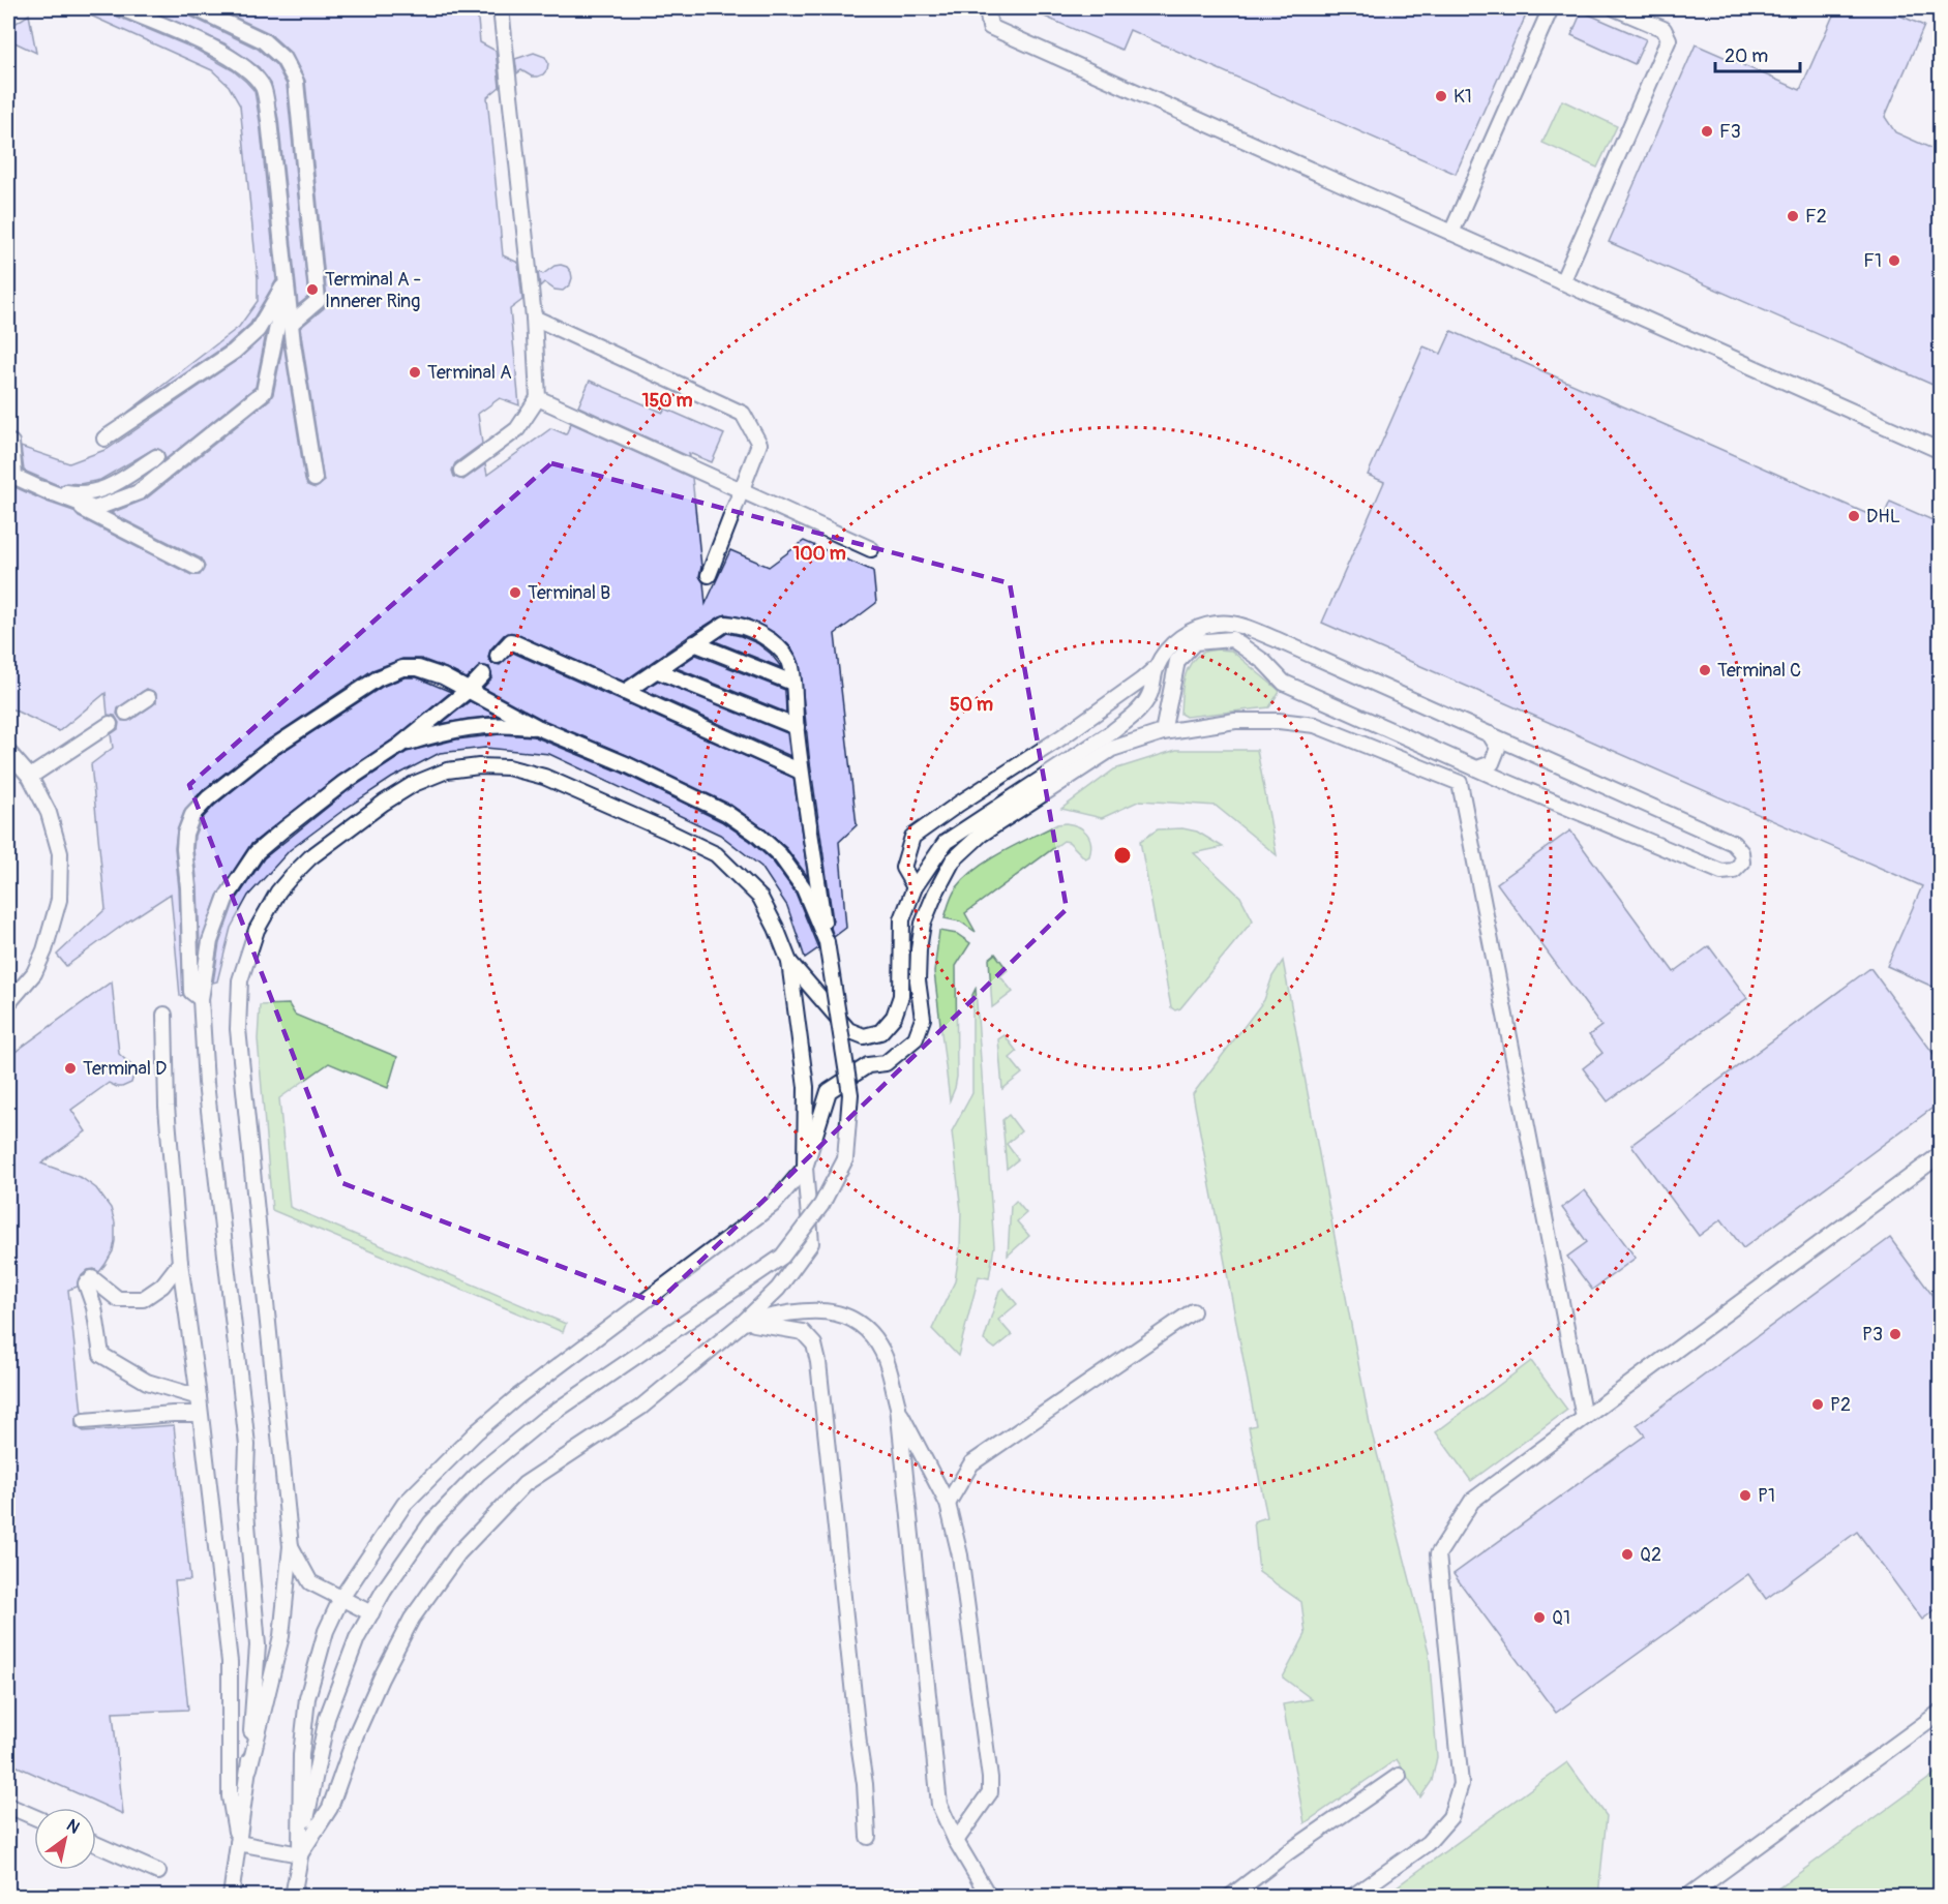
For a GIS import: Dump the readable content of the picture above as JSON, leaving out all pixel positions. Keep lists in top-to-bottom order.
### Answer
{
  "places": [
    "K1",
    "F3",
    "F2",
    "F1",
    "Terminal A - Innerer Ring",
    "Terminal A",
    "DHL",
    "Terminal B",
    "Terminal C",
    "Terminal D",
    "P3",
    "P2",
    "P1",
    "Q2",
    "Q1"
  ],
  "scale_bar": "20 m",
  "north": "top right",
  "rings": ["150 m", "100 m", "50 m"]
}
